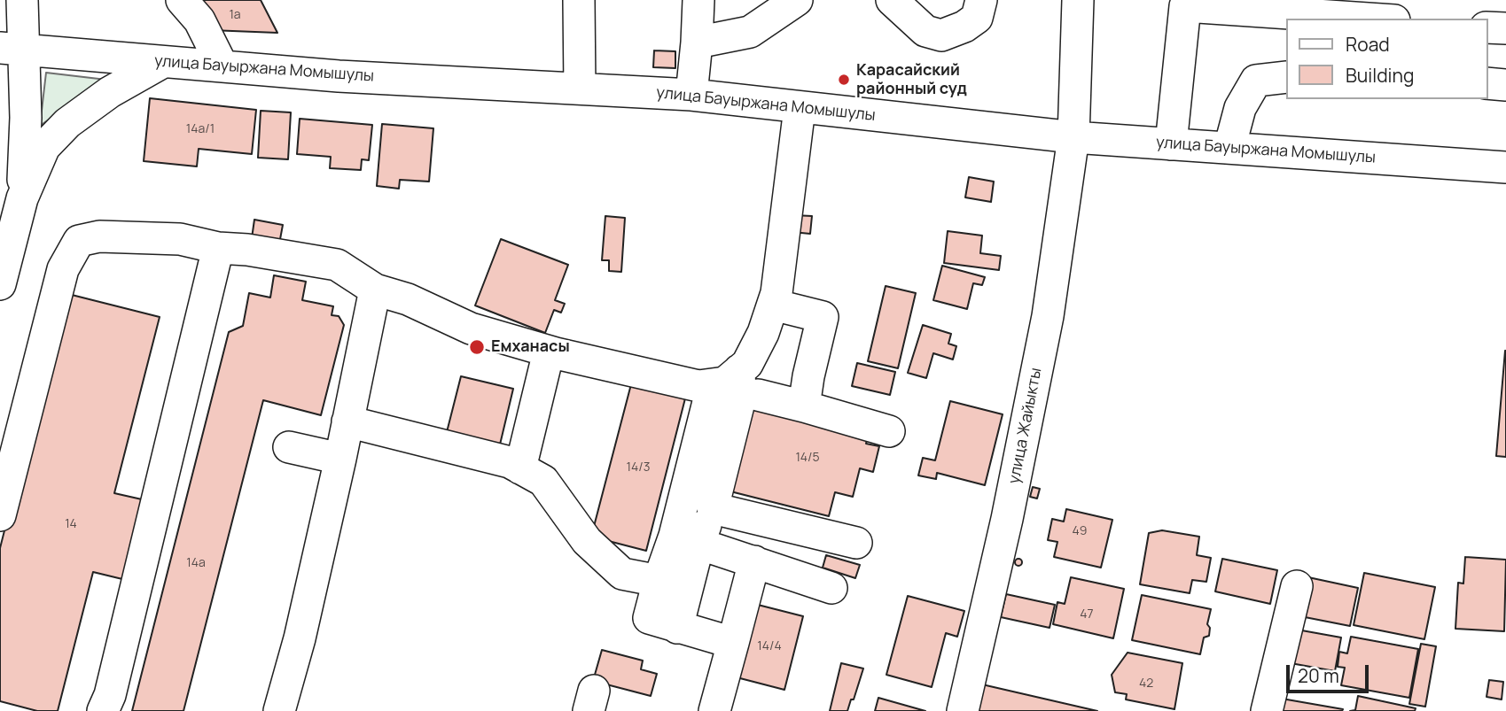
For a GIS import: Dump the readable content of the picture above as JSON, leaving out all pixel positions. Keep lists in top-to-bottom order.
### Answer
{
  "streets": {
    "street": ["улица Бауыржана Момышулы", "улица Жайыкты"]
  },
  "crossings": [
    ["улица Бауыржана Момышулы", "улица Жайыкты"]
  ],
  "places": ["Карасайский районный суд", "Емханасы"],
  "house_numbers": [
    "1а",
    "14а/1",
    "14/5",
    "14/3",
    "14",
    "49",
    "14а",
    "47",
    "14/4",
    "42"
  ],
  "legend": ["Road", "Building"],
  "scale_bar": "20 m"
}
